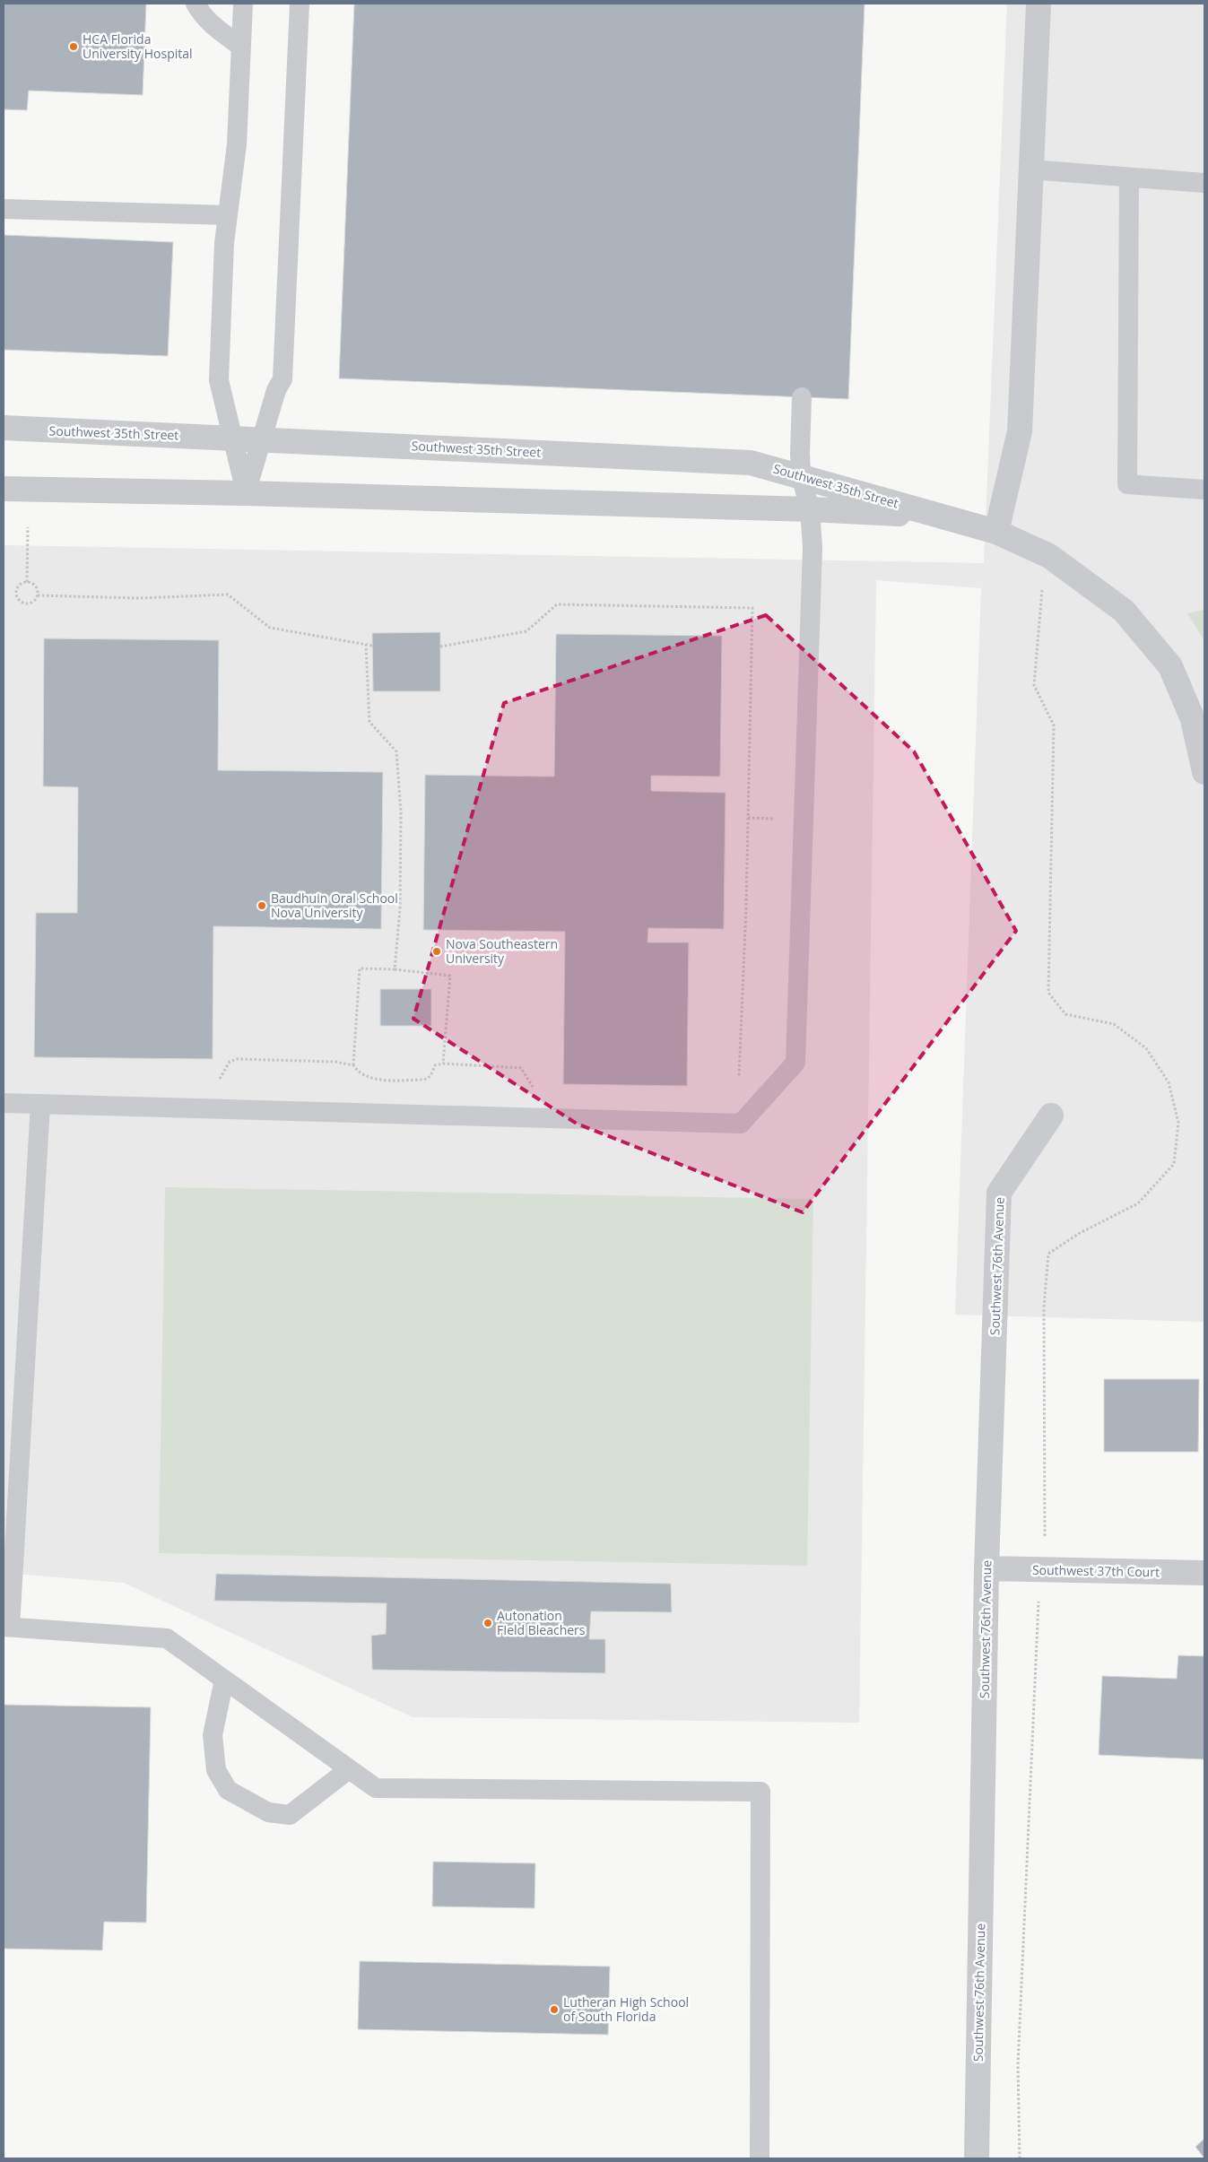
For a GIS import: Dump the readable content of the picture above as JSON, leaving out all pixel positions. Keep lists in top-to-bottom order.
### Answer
{
  "streets": {
    "street": ["Southwest 35th Street", "Southwest 76th Avenue", "Southwest 37th Court"]
  },
  "crossings": [
    ["Southwest 76th Avenue", "Southwest 37th Court"]
  ],
  "places": [
    "HCA Florida University Hospital",
    "Baudhuin Oral School Nova University",
    "Nova Southeastern University",
    "Autonation FIeld Bleachers",
    "Lutheran High School of South Florida"
  ]
}
